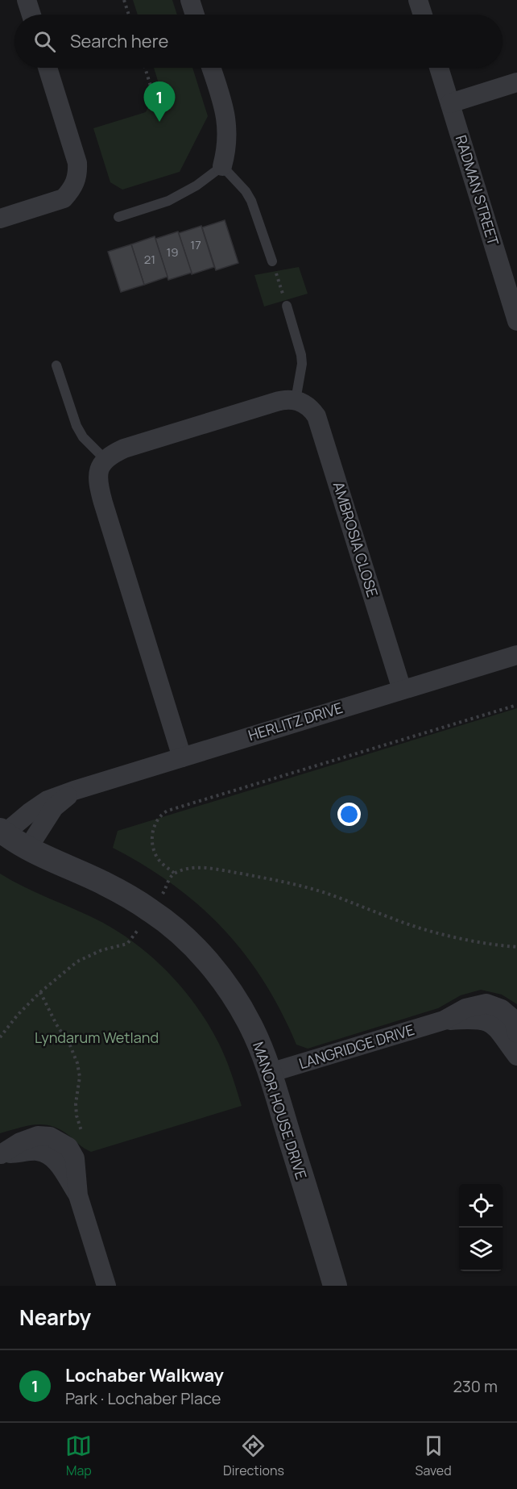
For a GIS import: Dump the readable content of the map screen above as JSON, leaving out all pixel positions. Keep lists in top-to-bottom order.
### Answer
{
  "streets": {
    "street": [
      "RADMAN STREET",
      "AMBROSIA CLOSE",
      "HERLITZ DRIVE",
      "LANGRIDGE DRIVE",
      "MANOR HOUSE DRIVE"
    ]
  },
  "crossings": [
    ["AMBROSIA CLOSE", "HERLITZ DRIVE"],
    ["HERLITZ DRIVE", "MANOR HOUSE DRIVE"],
    ["LANGRIDGE DRIVE", "MANOR HOUSE DRIVE"]
  ],
  "parks": ["Lyndarum Wetland"],
  "house_numbers": ["17", "19", "21"],
  "page": {
    "search": "Search here",
    "pins": "1",
    "heading": "Nearby",
    "list": [
      {
        "mark": "1",
        "name": "Lochaber Walkway",
        "note": "Park · Lochaber Place",
        "value": "230 m"
      }
    ],
    "nav": ["Map", "Directions", "Saved"]
  }
}
